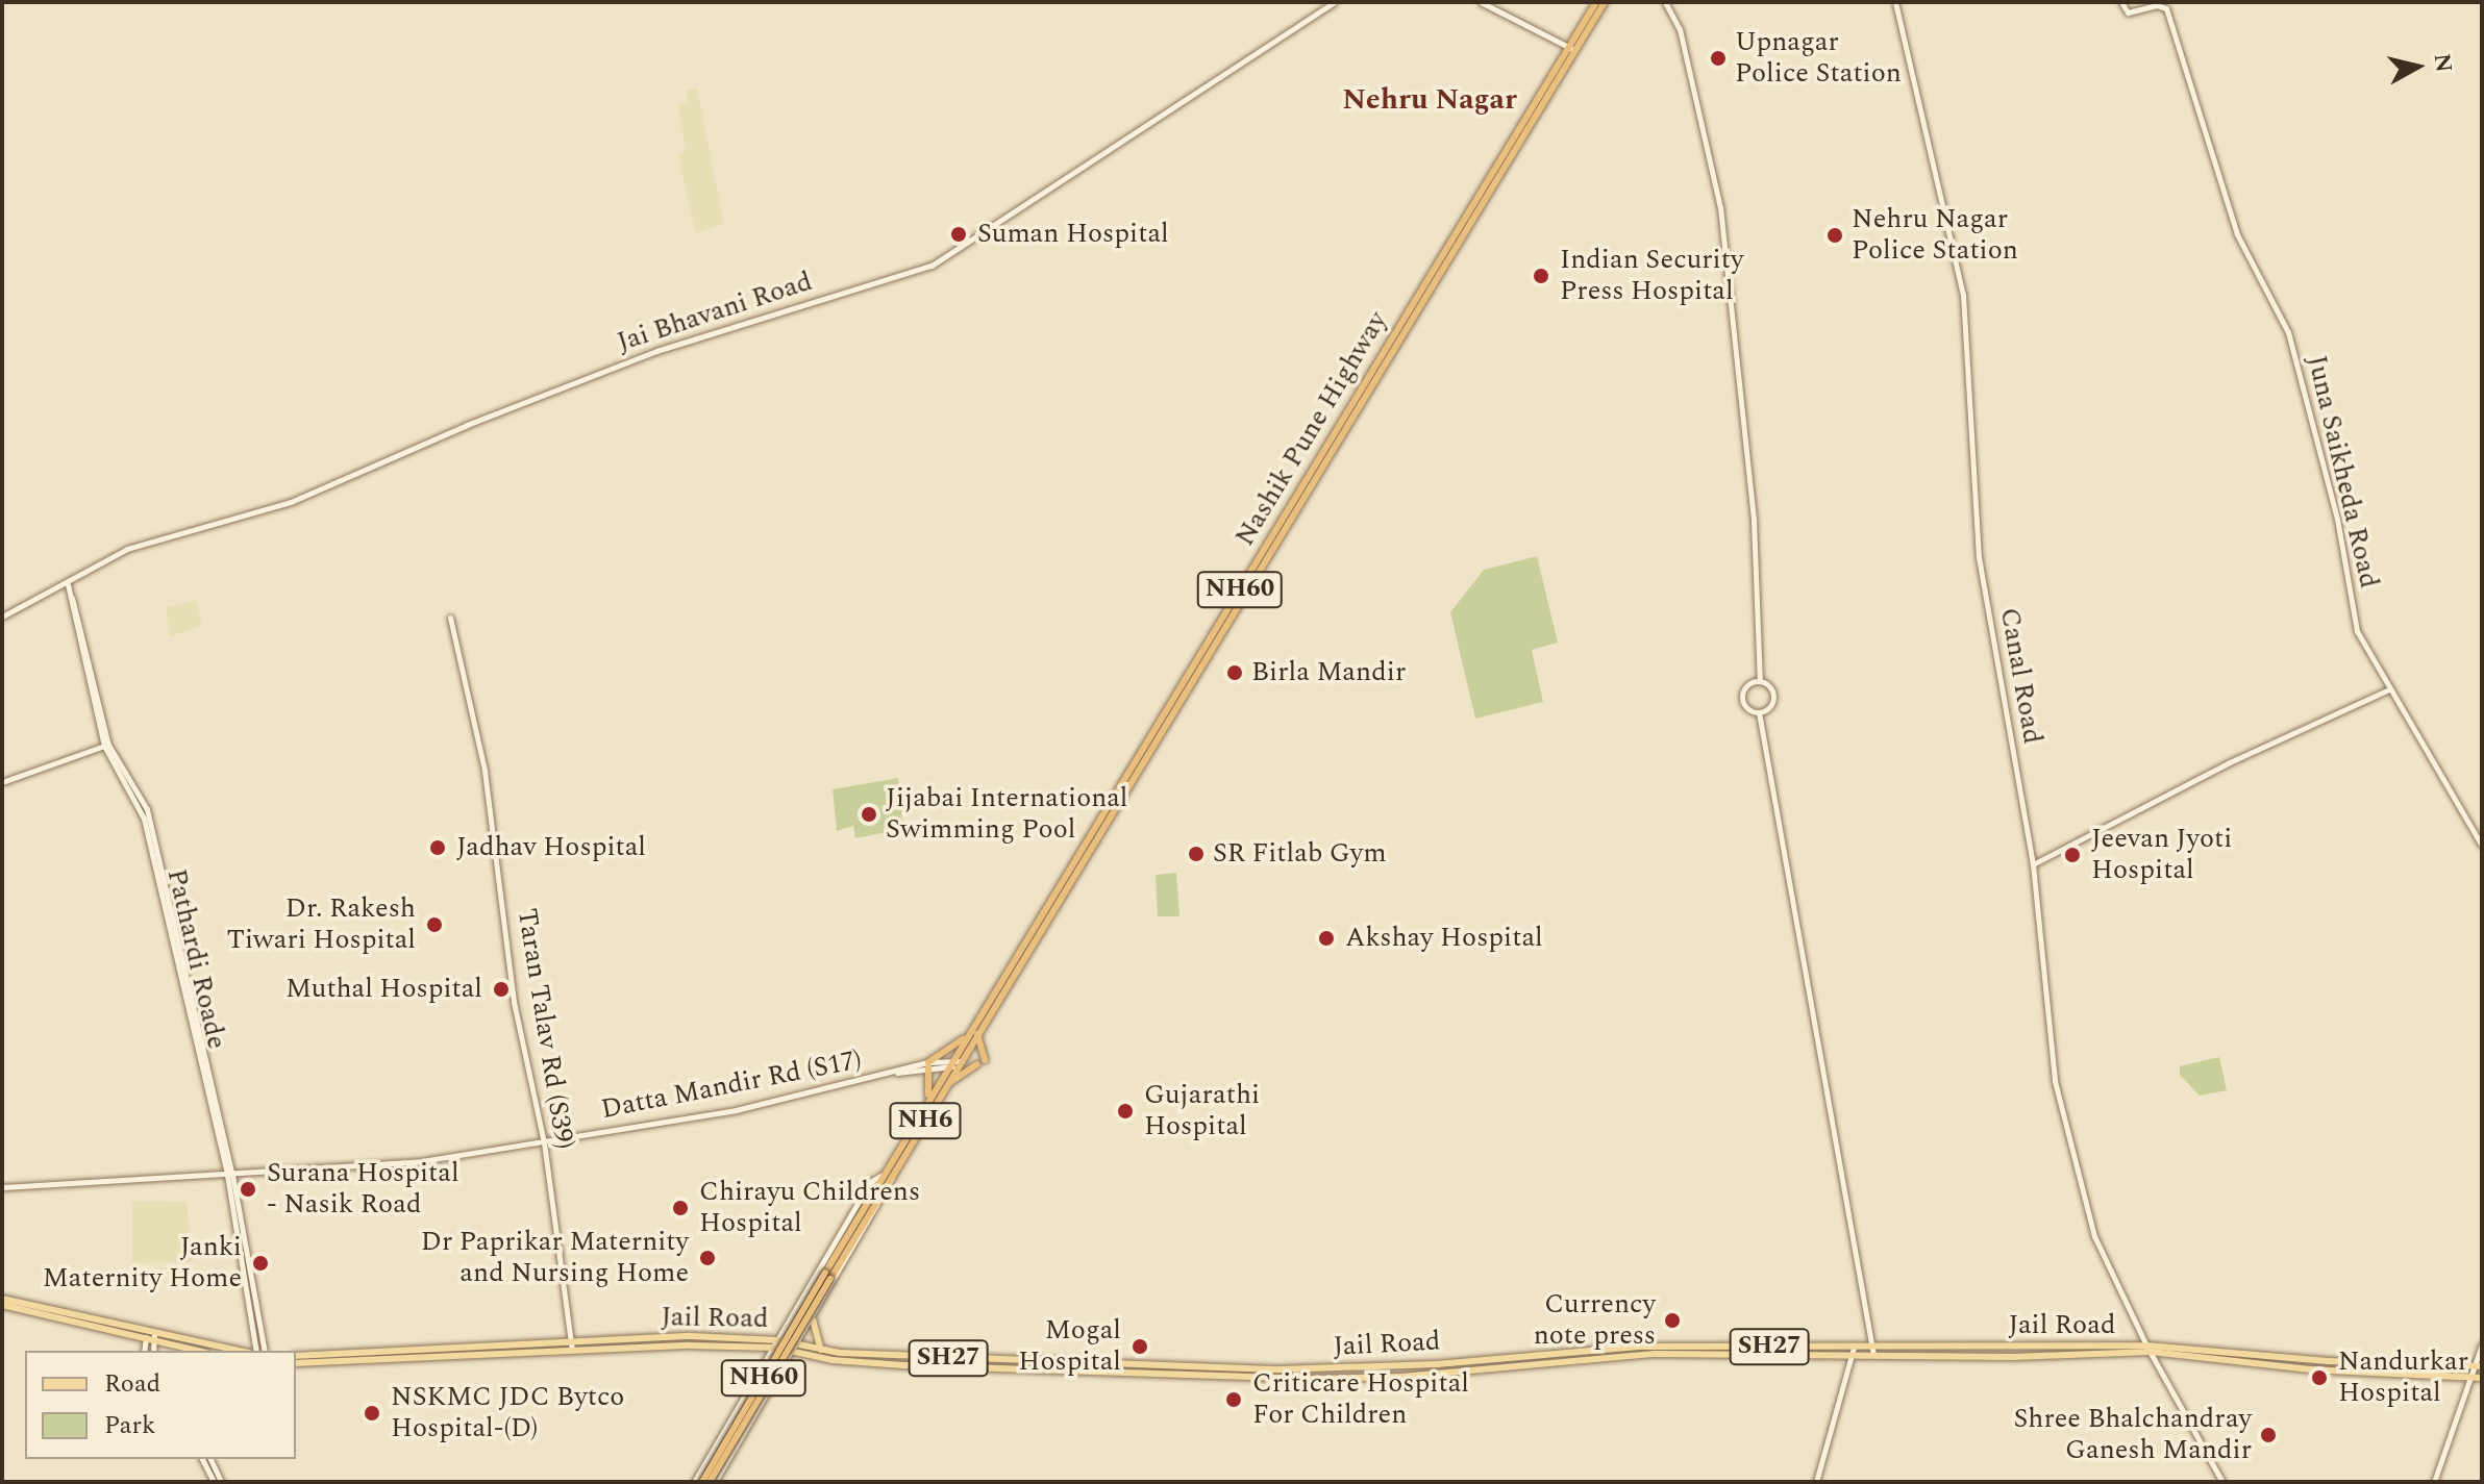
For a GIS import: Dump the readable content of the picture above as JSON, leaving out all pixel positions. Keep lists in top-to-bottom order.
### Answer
{
  "streets": {
    "highway": ["Nashik Pune Highway", "NH60", "NH6"],
    "main road": ["Jail Road", "SH27"],
    "street": [
      "Jai Bhavani Road",
      "Juna Saikheda Road",
      "Canal Road",
      "Pathardi Roade",
      "Taran Talav Rd (S39)",
      "Datta Mandir Rd (S17)"
    ]
  },
  "crossings": [
    ["Jai Bhavani Road", "Pathardi Roade"],
    ["Nashik Pune Highway", "Datta Mandir Rd (S17)"],
    ["Nashik Pune Highway", "NH6"],
    ["NH60", "NH6"],
    ["Canal Road", "Jail Road"],
    ["Pathardi Roade", "Datta Mandir Rd (S17)"],
    ["Taran Talav Rd (S39)", "Datta Mandir Rd (S17)"],
    ["Taran Talav Rd (S39)", "Jail Road"]
  ],
  "districts": ["Nehru Nagar"],
  "places": [
    "Upnagar Police Station",
    "Suman Hospital",
    "Nehru Nagar Police Station",
    "Indian Security Press Hospital",
    "Birla Mandir",
    "Jijabai International Swimming Pool",
    "Jadhav Hospital",
    "SR Fitlab Gym",
    "Jeevan Jyoti Hospital",
    "Dr. Rakesh Tiwari Hospital",
    "Akshay Hospital",
    "Muthal Hospital",
    "Gujarathi Hospital",
    "Surana Hospital - Nasik Road",
    "Chirayu Childrens Hospital",
    "Dr Paprikar Maternity and Nursing Home",
    "Janki Maternity Home",
    "Currency note press",
    "Mogal Hospital",
    "Nandurkar Hospital",
    "Criticare Hospital For Children",
    "NSKMC JDC Bytco Hospital-(D)",
    "Shree Bhalchandray Ganesh Mandir"
  ],
  "legend": ["Road", "Park"],
  "north": "right"
}
